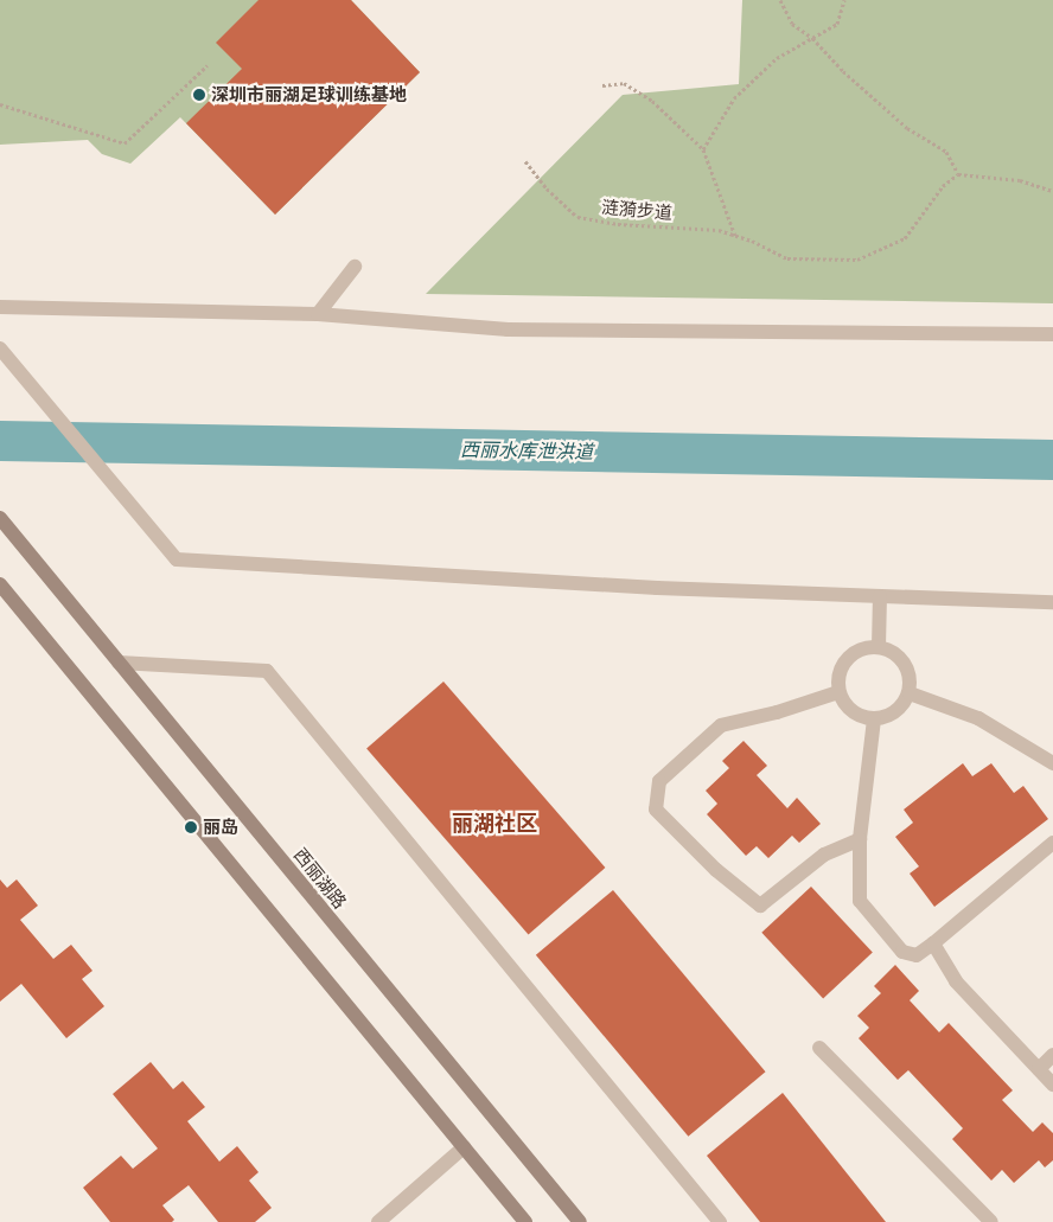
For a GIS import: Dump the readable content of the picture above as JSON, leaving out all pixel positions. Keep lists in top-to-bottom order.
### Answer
{
  "streets": {
    "main road": ["西丽湖路"],
    "path": ["涟漪步道"]
  },
  "districts": ["丽湖社区"],
  "water": ["西丽水库泄洪道"],
  "places": ["深圳市丽湖足球训练基地", "丽岛"]
}
